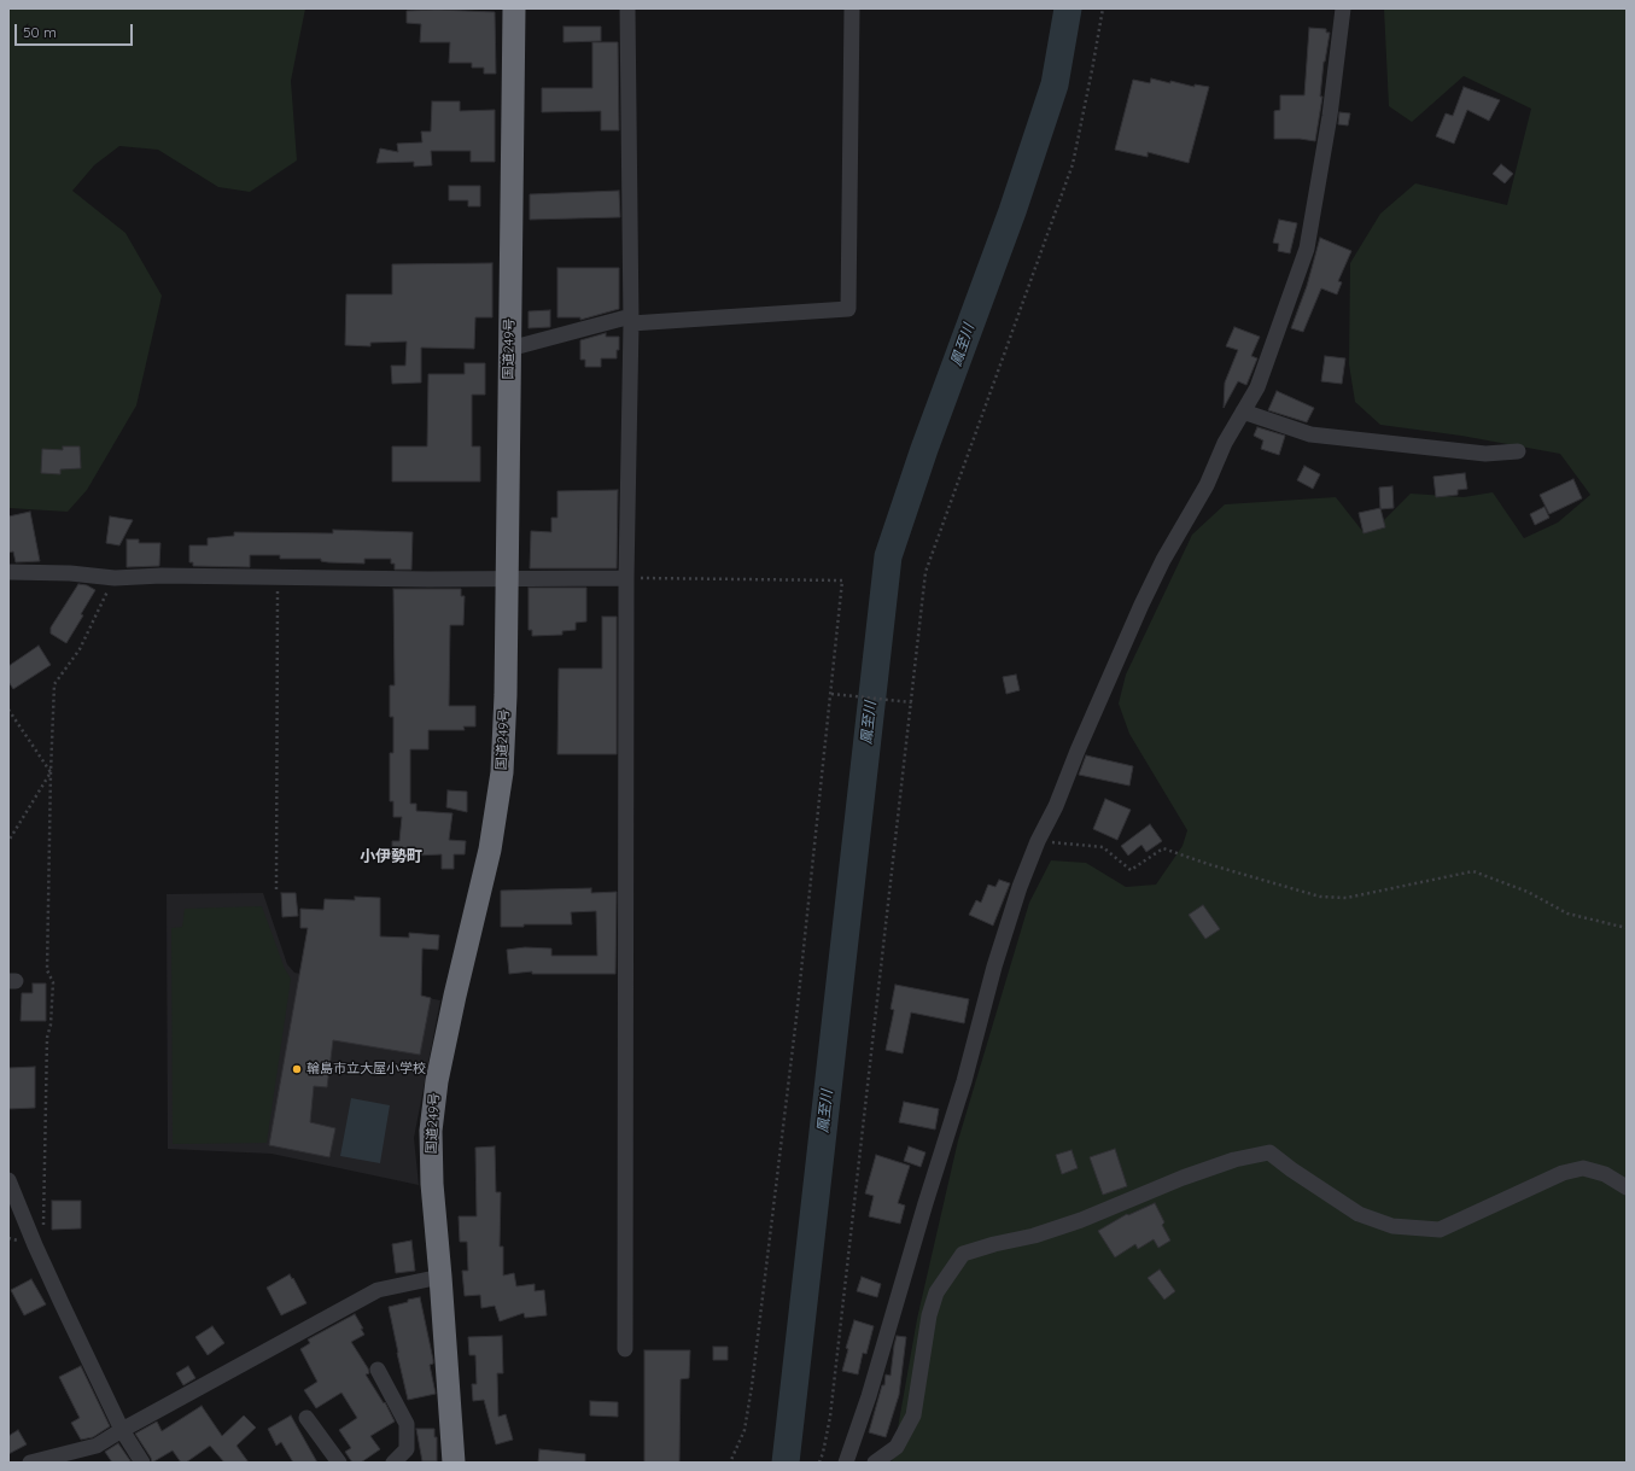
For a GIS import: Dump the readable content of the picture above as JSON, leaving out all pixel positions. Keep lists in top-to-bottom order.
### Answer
{
  "streets": {
    "highway": ["国道249号"]
  },
  "districts": ["小伊勢町"],
  "water": ["鳳至川"],
  "places": ["輪島市立大屋小学校"],
  "scale_bar": "50 m"
}
